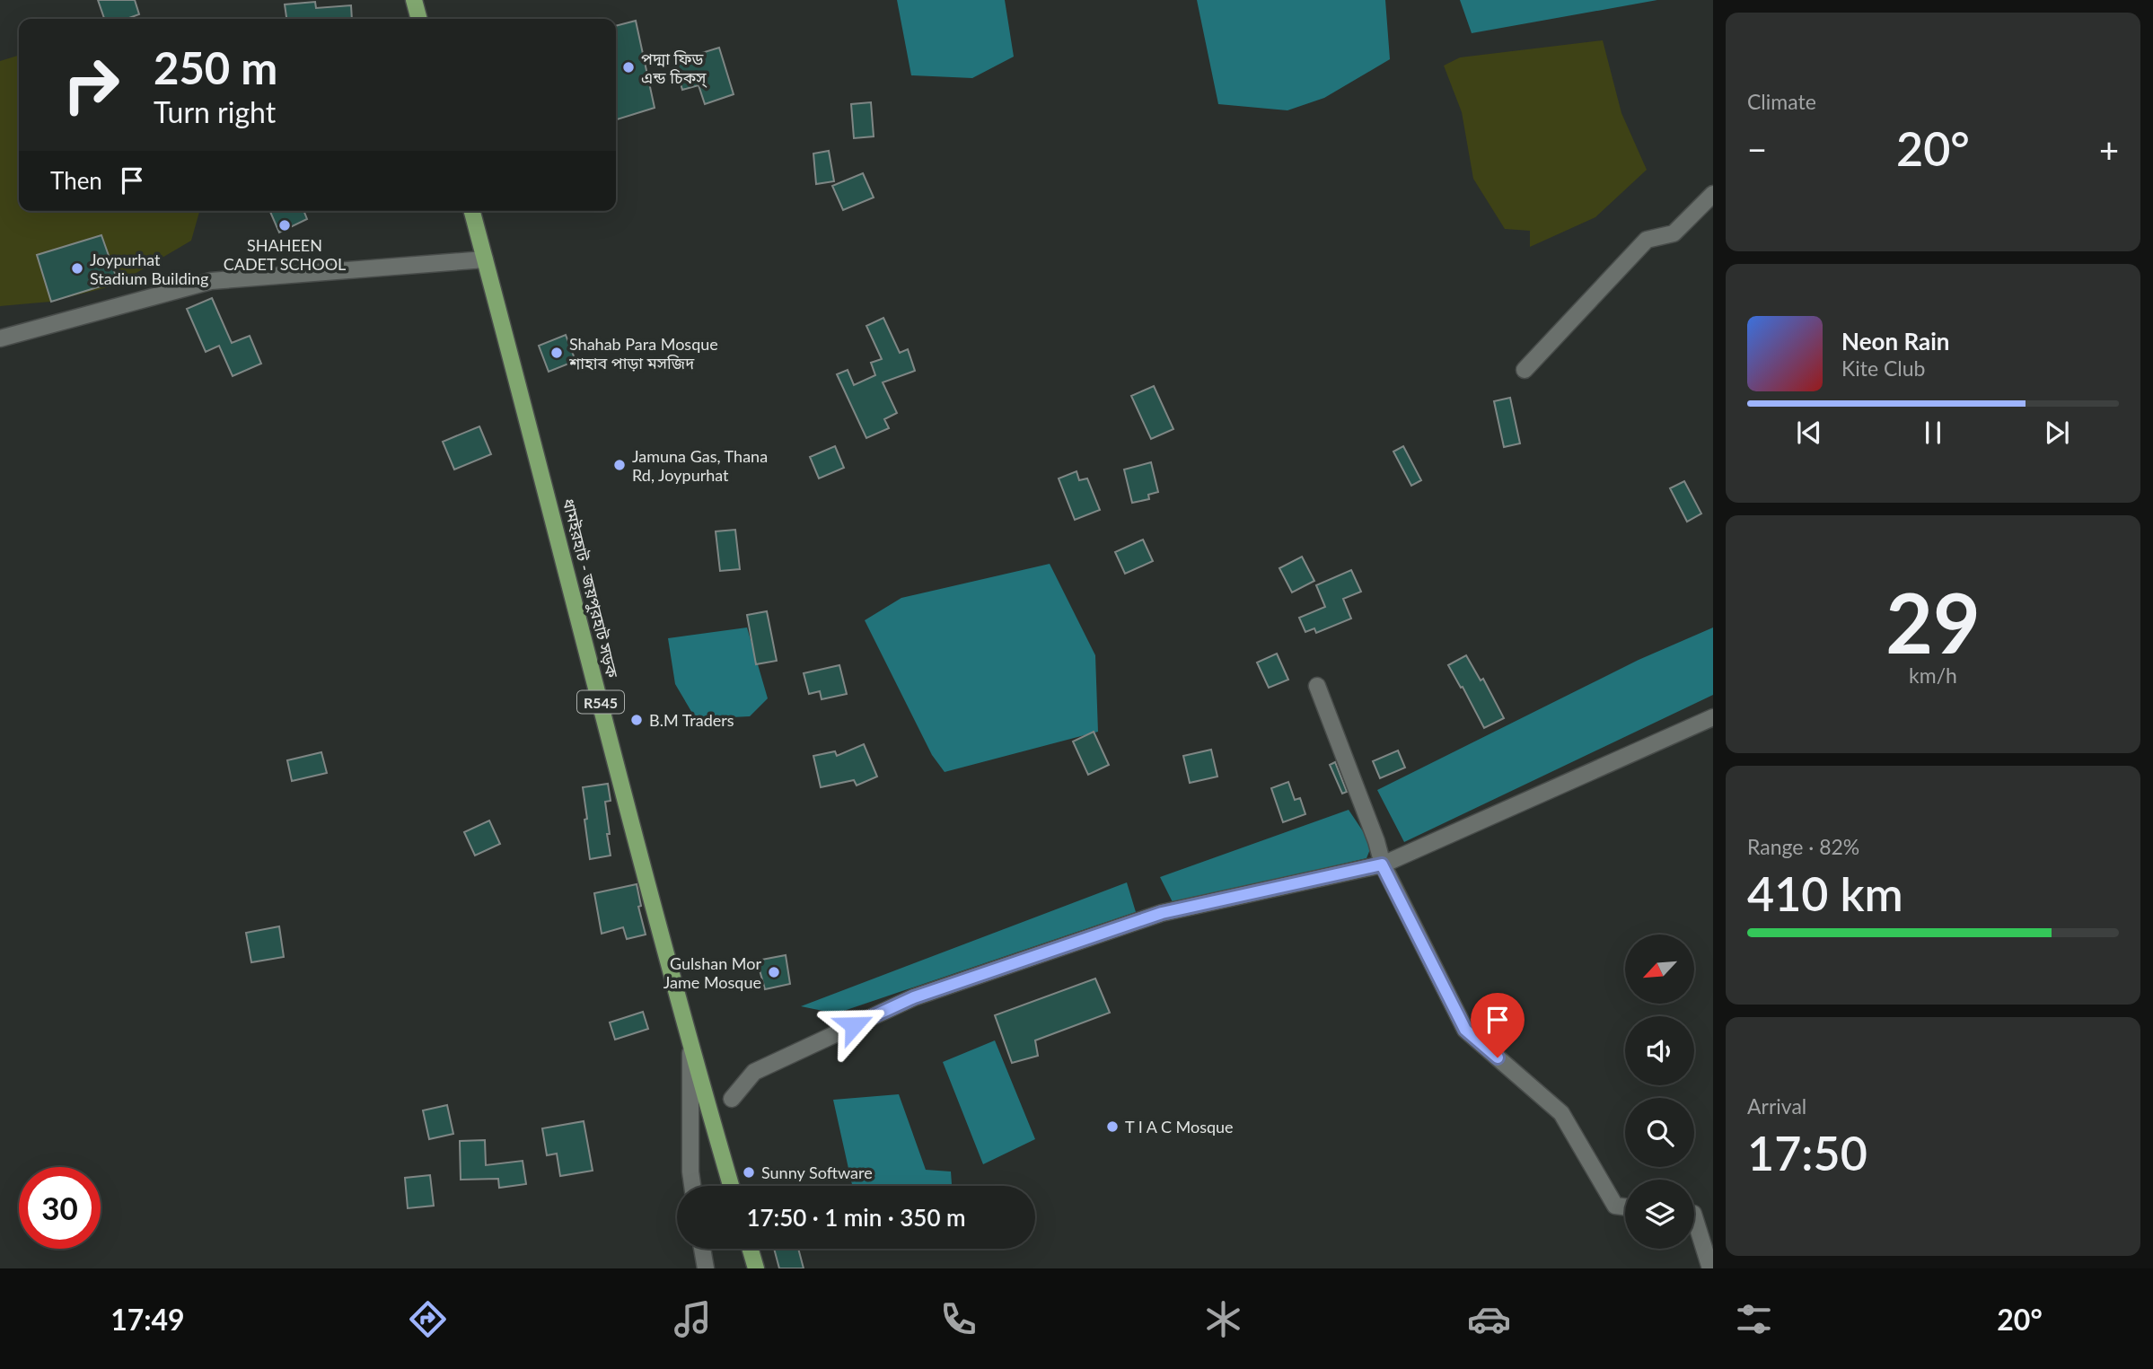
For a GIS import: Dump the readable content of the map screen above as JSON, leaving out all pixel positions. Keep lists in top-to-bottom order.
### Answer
{
  "streets": {
    "main road": ["ধামইরহাট - জয়পুরহাট সড়ক", "R545"]
  },
  "places": [
    "পদ্মা ফিড এন্ড চিকস্‌",
    "SHAHEEN CADET SCHOOL",
    "Joypurhat Stadium Building",
    "Shahab Para Mosque শাহাব পাড়া মসজিদ",
    "Jamuna Gas, Thana Rd, Joypurhat",
    "B.M Traders",
    "Gulshan Mor Jame Mosque",
    "T I A C Mosque",
    "Sunny Software"
  ],
  "north": "bottom left",
  "page": {
    "tile": [
      "Climate",
      ["29", "km/h"],
      ["Range · 82%", "410 km"],
      ["Arrival", "17:50"]
    ],
    "turn": ["250 m", "Turn right"],
    "heat": ["−", "20°", "+"],
    "then": "Then",
    "song": ["Neon Rain", "Kite Club"],
    "limit": "30",
    "trip": "17:50 · 1 min · 350 m",
    "tabs": ["17:49", "20°"]
  }
}
